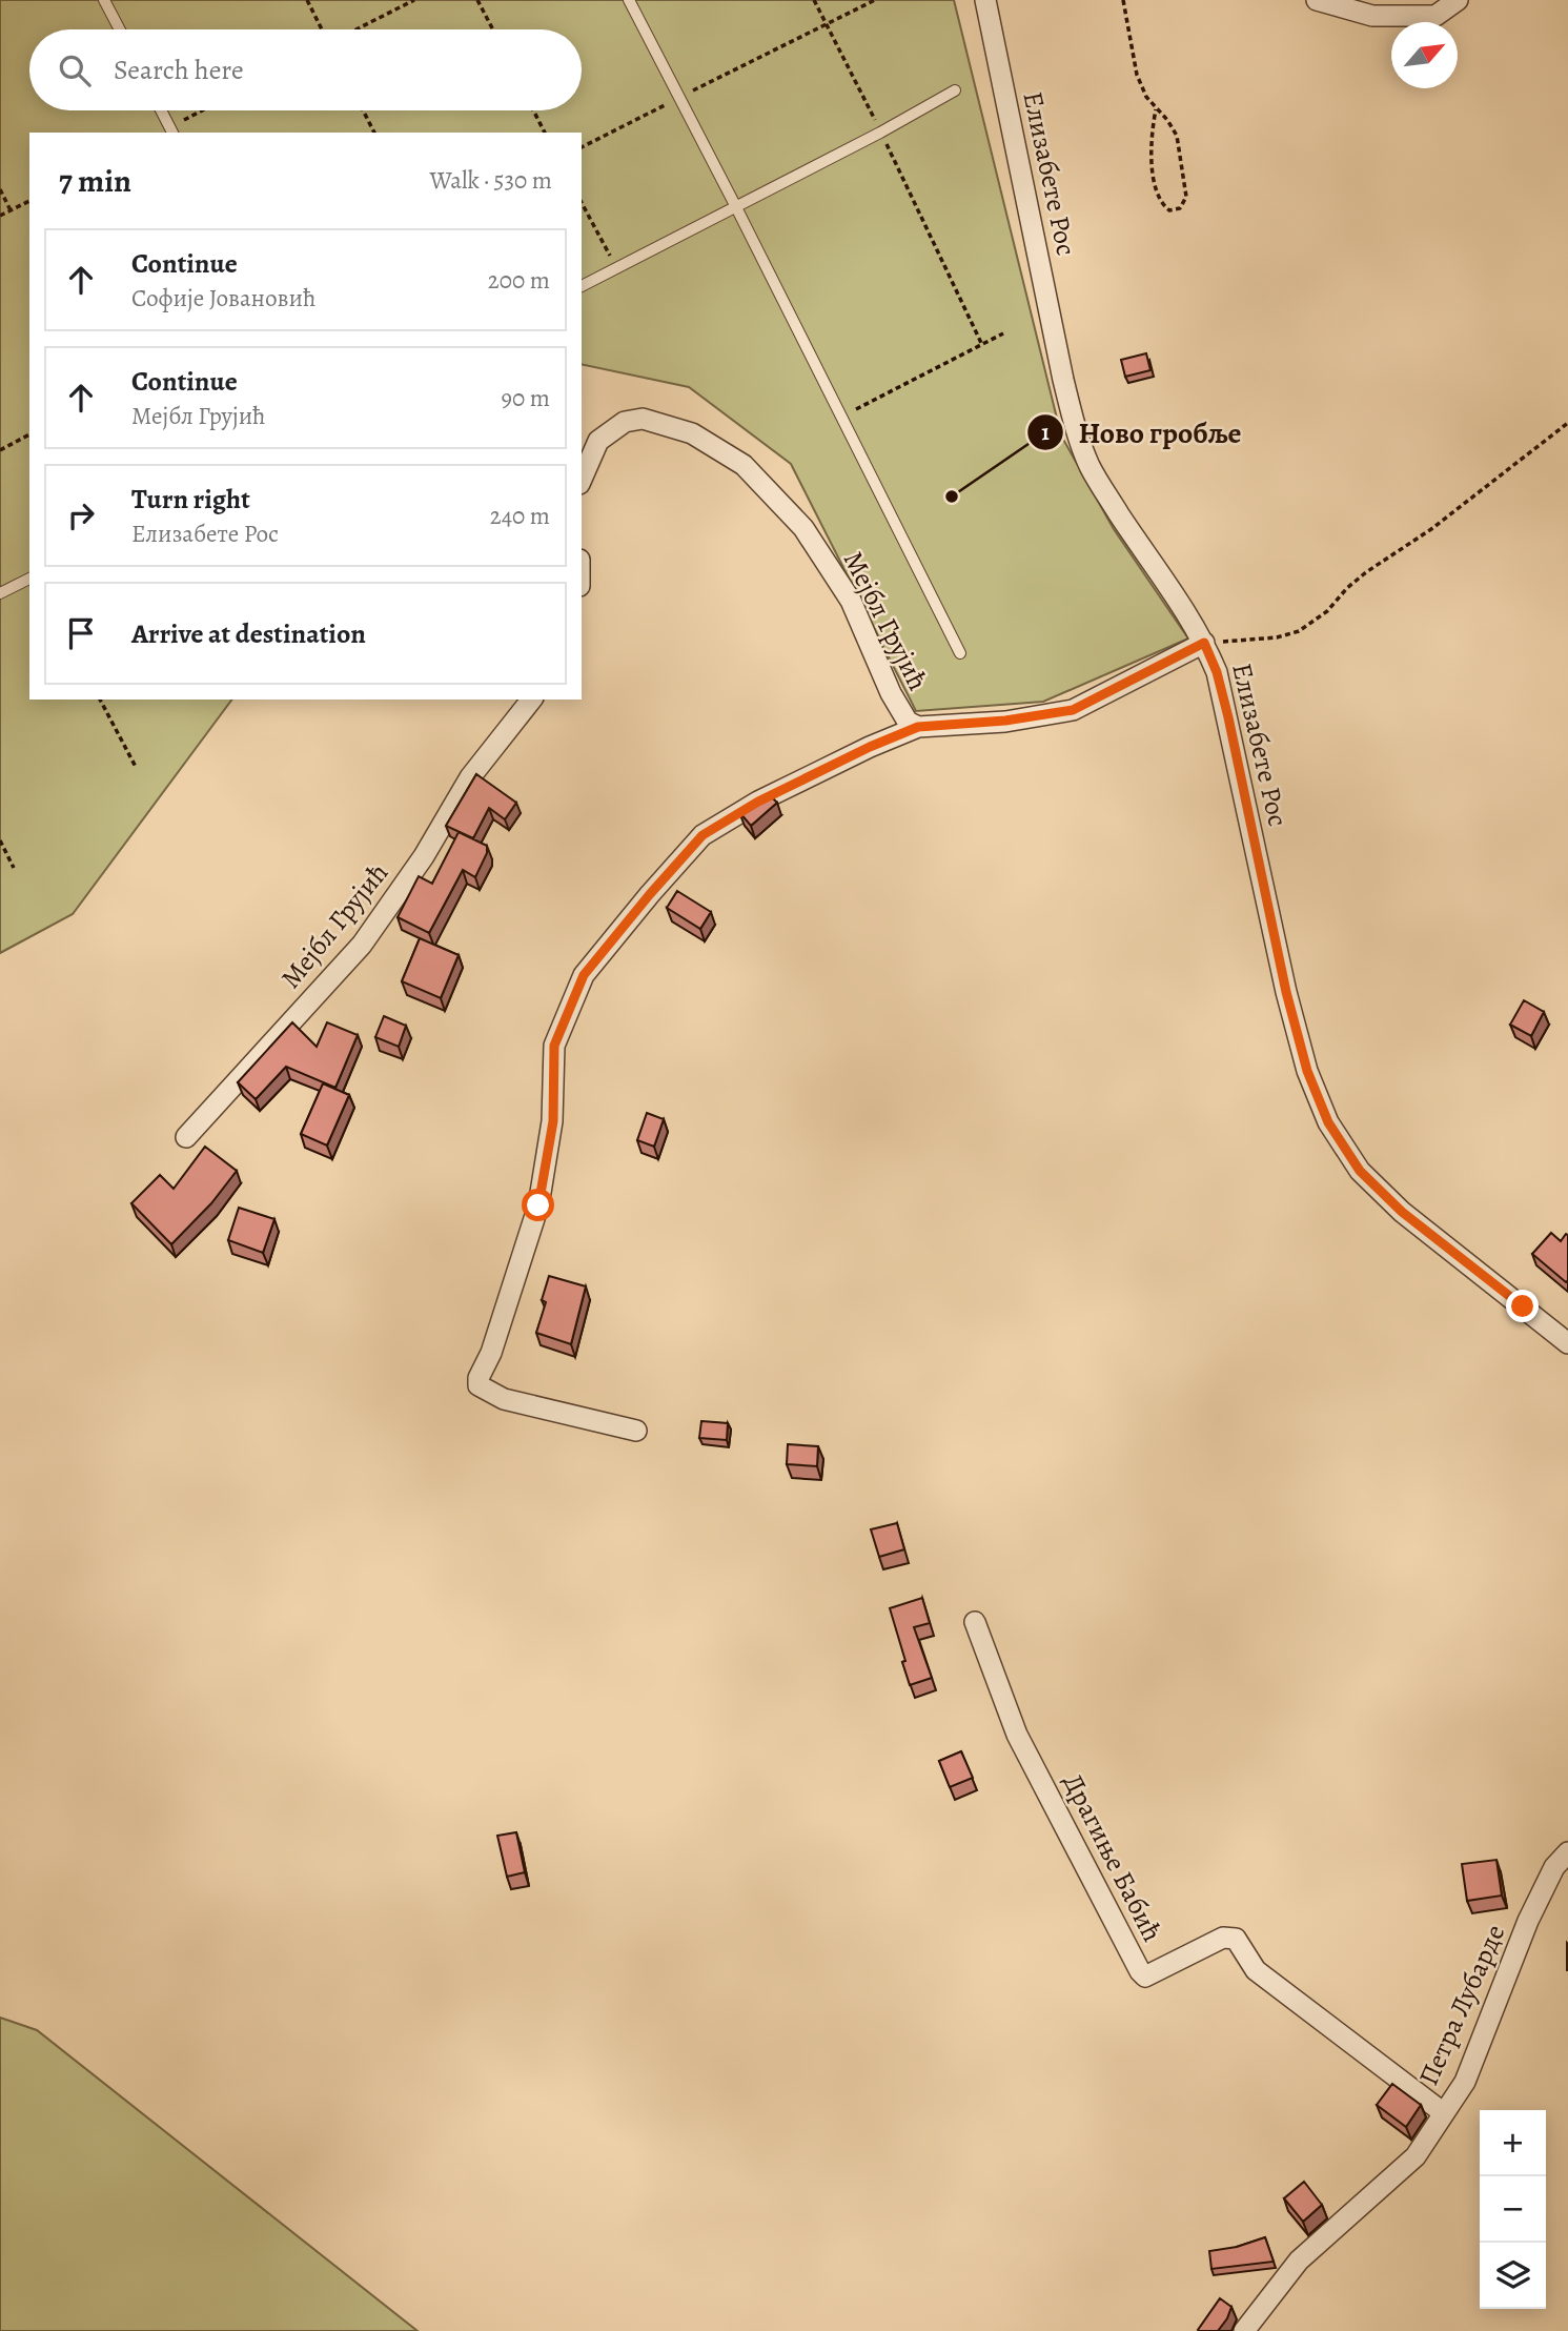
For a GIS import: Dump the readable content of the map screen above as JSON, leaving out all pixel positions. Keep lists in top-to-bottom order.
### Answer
{
  "streets": {
    "street": [
      "Елизабете Рос",
      "Мејбл Грујић",
      "Драгиње Бабић",
      "Петра Лубарде"
    ]
  },
  "crossings": [
    ["Елизабете Рос", "Мејбл Грујић"],
    ["Драгиње Бабић", "Петра Лубарде"]
  ],
  "places": ["Ново гробље"],
  "north": "top right",
  "page": {
    "search": "Search here",
    "heading": ["7 min", "Walk · 530 m"],
    "list": [
      ["Continue", "Софије Јовановић", "200 m"],
      ["Continue", "Мејбл Грујић", "90 m"],
      ["Turn right", "Елизабете Рос", "240 m"],
      "Arrive at destination"
    ],
    "map_buttons": ["+", "−"]
  }
}
